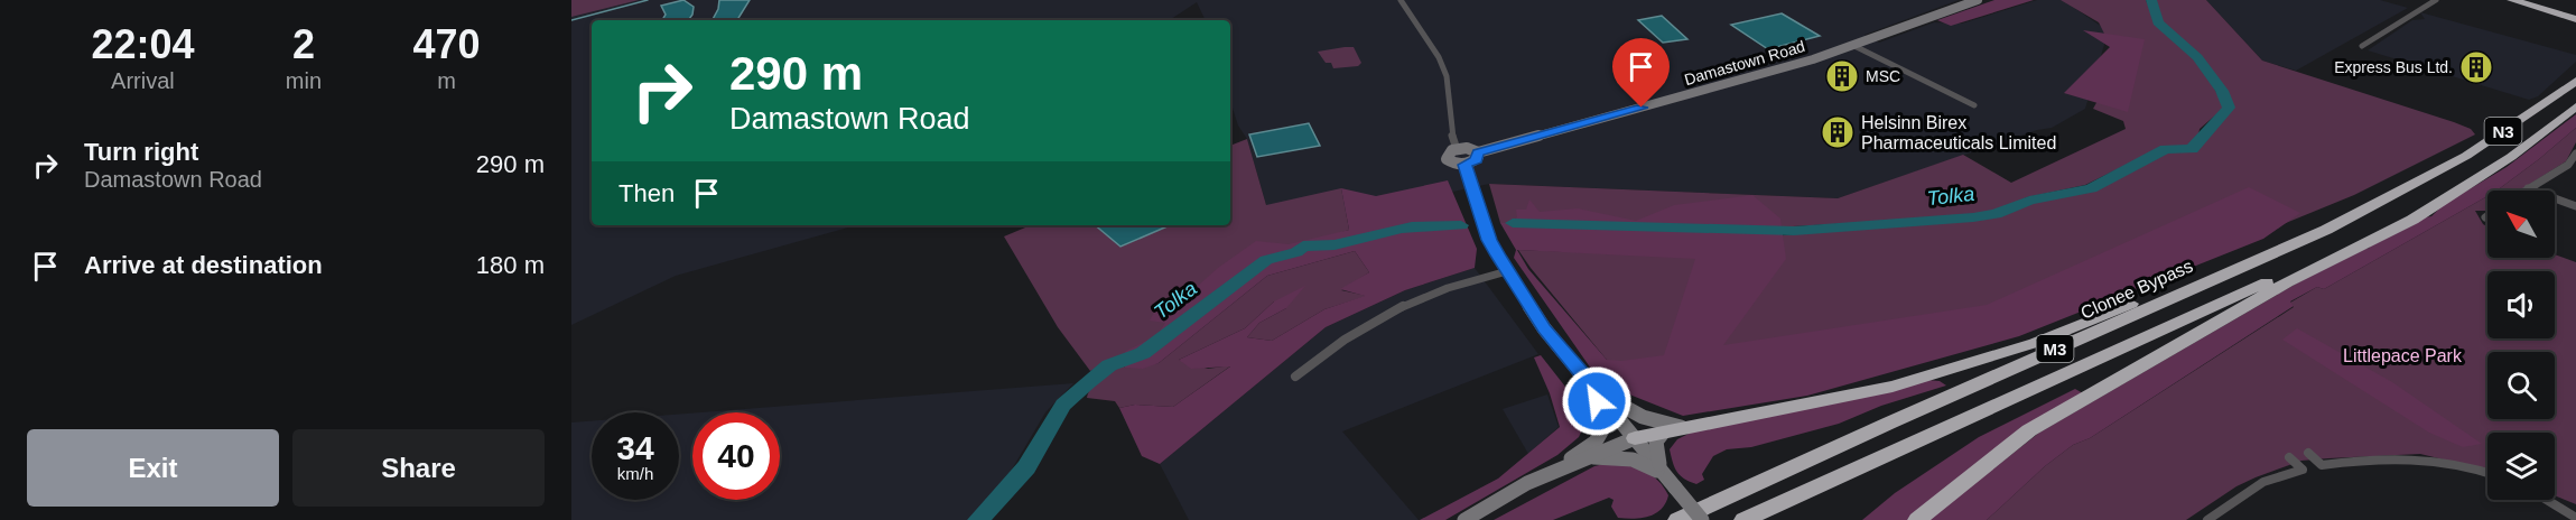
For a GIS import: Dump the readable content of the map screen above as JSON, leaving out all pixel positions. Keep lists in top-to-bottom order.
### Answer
{
  "streets": {
    "highway": ["N3", "Clonee Bypass", "M3"],
    "street": ["Damastown Road"]
  },
  "crossings": [
    ["N3", "Clonee Bypass"],
    ["N3", "M3"]
  ],
  "water": ["Tolka"],
  "parks": ["Littlepace Park"],
  "places": {
    "building": ["Express Bus Ltd.", "MSC", "Helsinn Birex Pharmaceuticals Limited"]
  },
  "north": "top left",
  "page": {
    "eta": [
      "22:04",
      "Arrival",
      "2",
      "min",
      "470",
      "m"
    ],
    "turn": ["290 m", "Damastown Road"],
    "list": [
      {
        "name": "Turn right",
        "note": "Damastown Road",
        "value": "290 m"
      },
      {
        "name": "Arrive at destination",
        "value": "180 m"
      }
    ],
    "then": "Then",
    "speed": "34 km/h",
    "limit": "40",
    "buttons": ["Exit", "Share"]
  }
}
